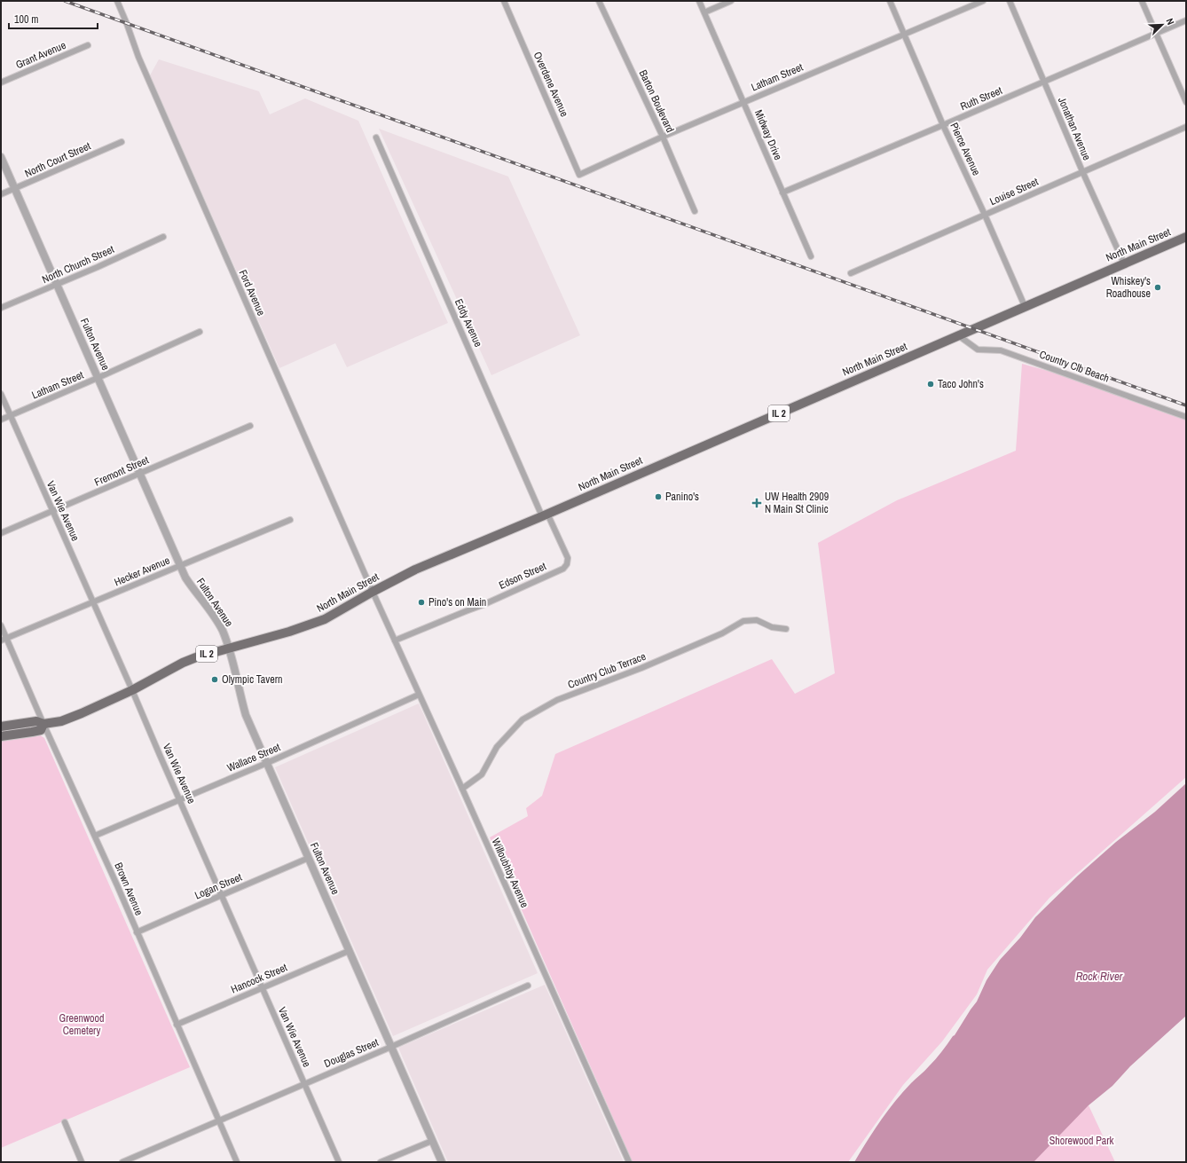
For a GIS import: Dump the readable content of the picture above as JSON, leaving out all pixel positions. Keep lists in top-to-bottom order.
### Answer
{
  "streets": {
    "main road": ["North Main Street", "IL 2"],
    "street": [
      "Grant Avenue",
      "Latham Street",
      "Overdene Avenue",
      "Ruth Street",
      "Barton Boulevard",
      "Jonathan Avenue",
      "Midway Drive",
      "Pierce Avenue",
      "North Court Street",
      "Louise Street",
      "North Church Street",
      "Ford Avenue",
      "Eddy Avenue",
      "Fulton Avenue",
      "Country Clb Beach",
      "Fremont Street",
      "Van Wie Avenue",
      "Hecker Avenue",
      "Edson Street",
      "Country Club Terrace",
      "Wallace Street",
      "Willoubhby Avenue",
      "Logan Street",
      "Brown Avenue",
      "Hancock Street",
      "Douglas Street"
    ]
  },
  "crossings": [
    ["Latham Street", "Overdene Avenue"],
    ["Latham Street", "Barton Boulevard"],
    ["Latham Street", "Midway Drive"],
    ["Latham Street", "Pierce Avenue"],
    ["Latham Street", "Fulton Avenue"],
    ["Latham Street", "Van Wie Avenue"],
    ["Ruth Street", "Jonathan Avenue"],
    ["Ruth Street", "Midway Drive"],
    ["Ruth Street", "Pierce Avenue"],
    ["Jonathan Avenue", "Louise Street"],
    ["Jonathan Avenue", "North Main Street"],
    ["Pierce Avenue", "Louise Street"],
    ["Pierce Avenue", "North Main Street"],
    ["North Court Street", "Fulton Avenue"],
    ["North Main Street", "Ford Avenue"],
    ["North Main Street", "Eddy Avenue"],
    ["North Main Street", "Fulton Avenue"],
    ["North Main Street", "Country Clb Beach"],
    ["North Main Street", "Van Wie Avenue"],
    ["North Main Street", "Edson Street"],
    ["North Main Street", "Willoubhby Avenue"],
    ["North Main Street", "Brown Avenue"],
    ["North Church Street", "Fulton Avenue"],
    ["Ford Avenue", "Willoubhby Avenue"],
    ["Eddy Avenue", "Edson Street"],
    ["Fulton Avenue", "Fremont Street"],
    ["Fulton Avenue", "Hecker Avenue"],
    ["Fulton Avenue", "Wallace Street"],
    ["Fulton Avenue", "Logan Street"],
    ["Fulton Avenue", "Hancock Street"],
    ["Fulton Avenue", "Douglas Street"],
    ["Fremont Street", "Van Wie Avenue"],
    ["Van Wie Avenue", "Hecker Avenue"],
    ["Van Wie Avenue", "Wallace Street"],
    ["Van Wie Avenue", "Logan Street"],
    ["Van Wie Avenue", "Hancock Street"],
    ["Van Wie Avenue", "Douglas Street"],
    ["Hecker Avenue", "Brown Avenue"],
    ["Edson Street", "Willoubhby Avenue"],
    ["Country Club Terrace", "Willoubhby Avenue"],
    ["Wallace Street", "Willoubhby Avenue"],
    ["Wallace Street", "Brown Avenue"],
    ["Logan Street", "Brown Avenue"],
    ["Brown Avenue", "Hancock Street"],
    ["Brown Avenue", "Douglas Street"]
  ],
  "water": ["Rock River"],
  "parks": ["Greenwood Cemetery", "Shorewood Park"],
  "places": {
    "other": [
      "Whiskey's Roadhouse",
      "Taco John's",
      "Panino's",
      "Pino's on Main",
      "Olympic Tavern"
    ],
    "health": ["UW Health 2909 N Main St Clinic"]
  },
  "scale_bar": "100 m",
  "north": "top right"
}
